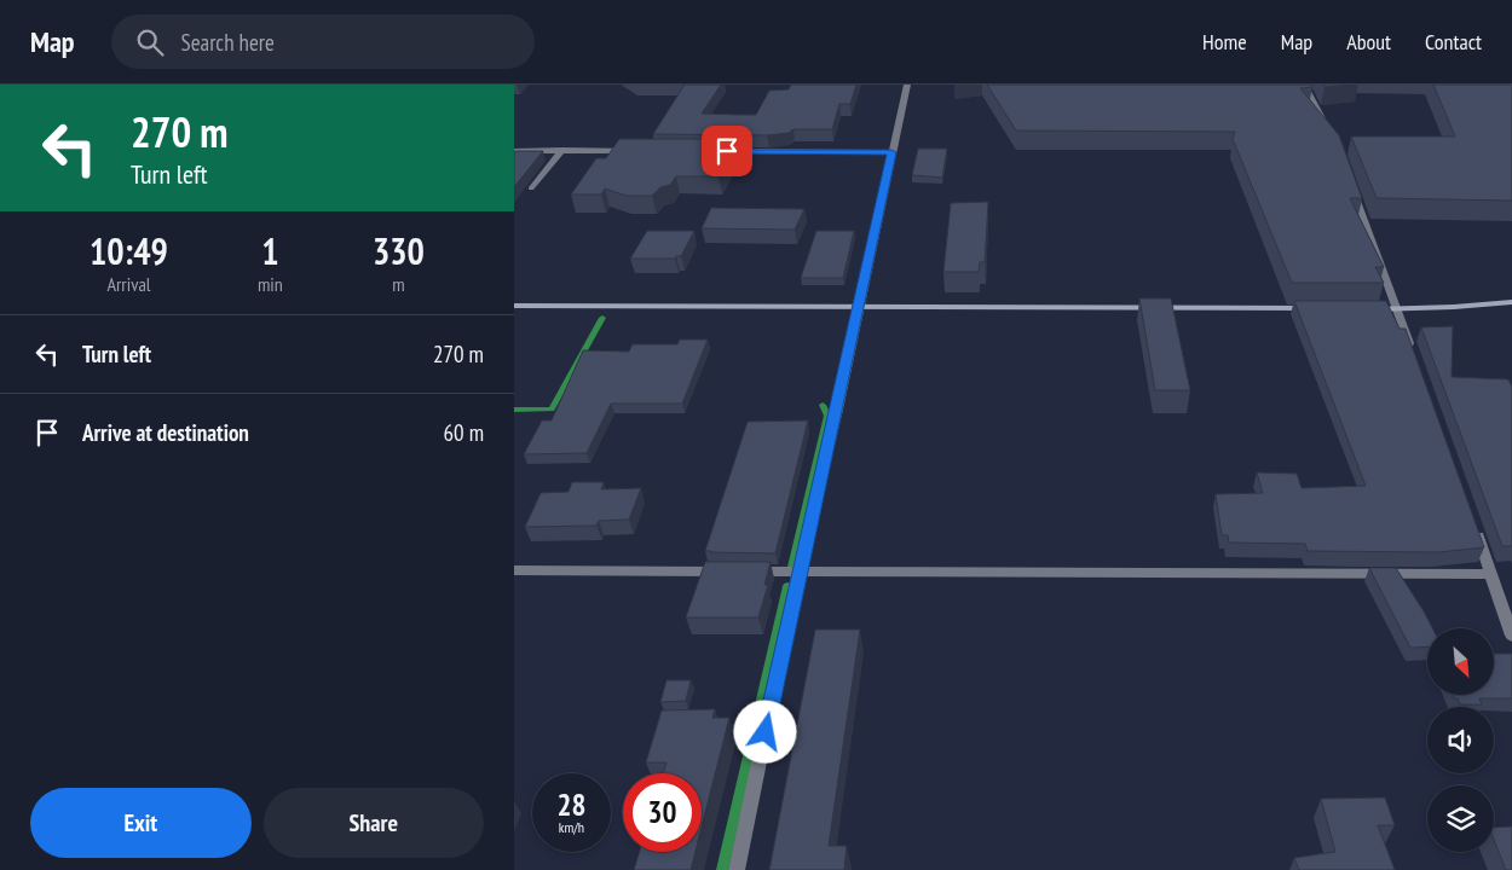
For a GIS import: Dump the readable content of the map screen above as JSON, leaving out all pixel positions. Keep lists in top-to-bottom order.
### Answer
{
  "north": "bottom right",
  "page": {
    "header": "Map",
    "search": "Search here",
    "nav": [
      "Home",
      "Map",
      "About",
      "Contact"
    ],
    "turn": ["270 m", "Turn left"],
    "eta": [
      "10:49",
      "Arrival",
      "1",
      "min",
      "330",
      "m"
    ],
    "list": [
      {
        "name": "Turn left",
        "value": "270 m"
      },
      {
        "name": "Arrive at destination",
        "value": "60 m"
      }
    ],
    "speed": "28 km/h",
    "limit": "30",
    "buttons": ["Exit", "Share"]
  }
}
